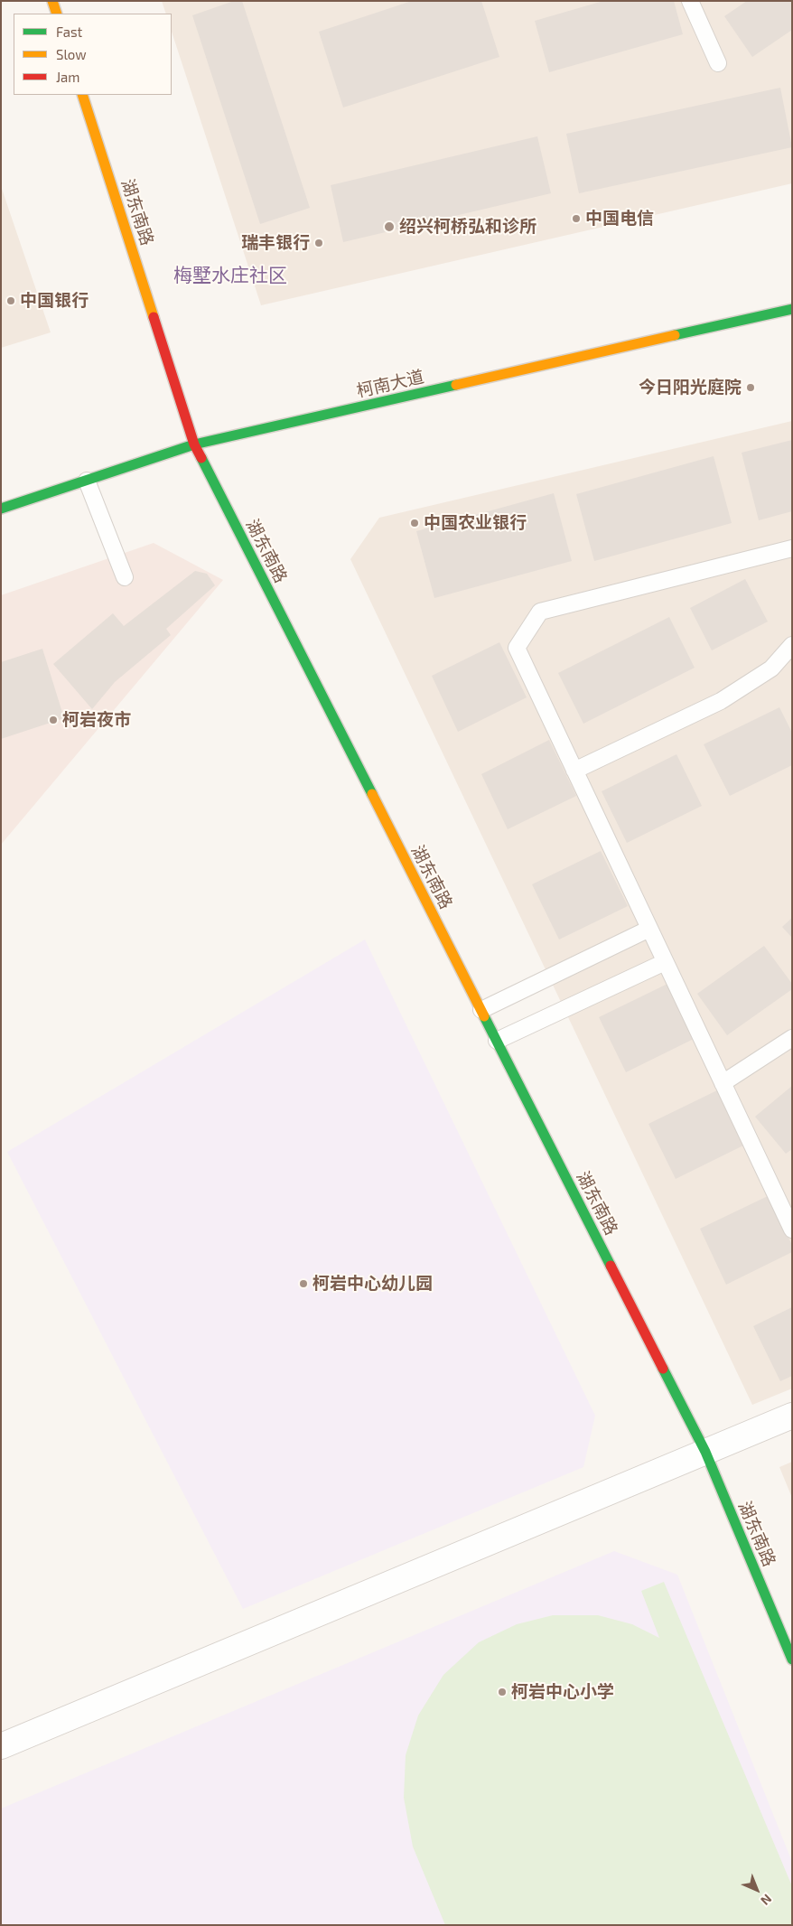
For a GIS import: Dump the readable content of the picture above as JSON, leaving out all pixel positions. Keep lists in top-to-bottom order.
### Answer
{
  "streets": {
    "street": ["湖东南路", "柯南大道"]
  },
  "crossings": [
    ["湖东南路", "柯南大道"]
  ],
  "districts": ["梅墅水庄社区"],
  "places": [
    "中国电信",
    "绍兴柯桥弘和诊所",
    "瑞丰银行",
    "中国银行",
    "今日阳光庭院",
    "中国农业银行",
    "柯岩夜市",
    "柯岩中心幼儿园",
    "柯岩中心小学"
  ],
  "legend": ["Fast", "Slow", "Jam"],
  "north": "bottom right"
}
